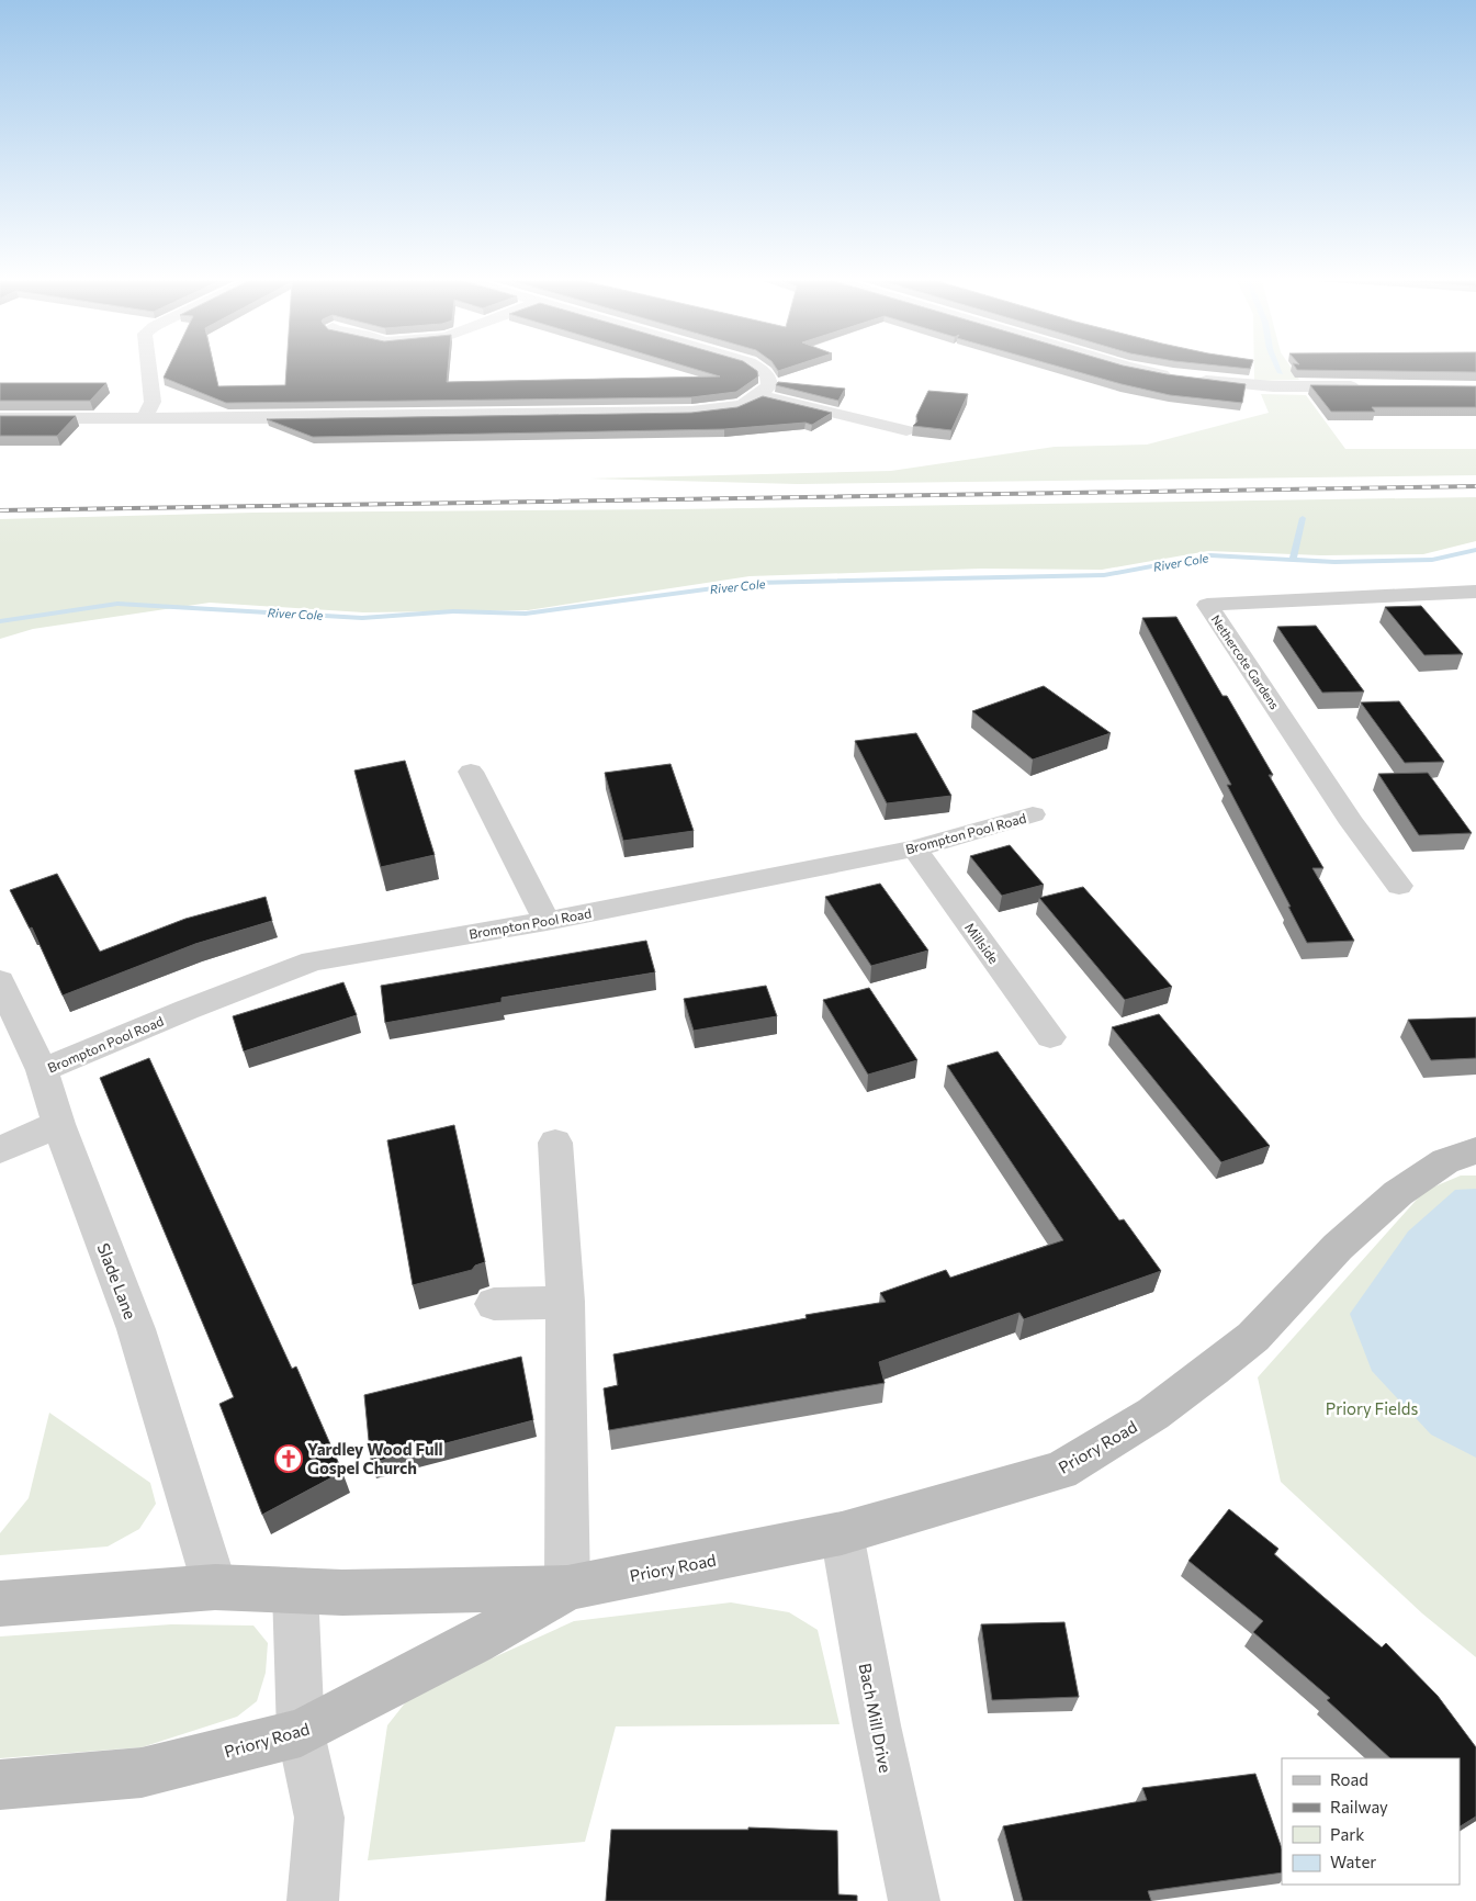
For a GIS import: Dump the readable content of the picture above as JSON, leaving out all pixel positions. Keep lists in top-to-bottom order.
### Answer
{
  "streets": {
    "street": [
      "Nethercote Gardens",
      "Brompton Pool Road",
      "Millside",
      "Slade Lane",
      "Priory Road",
      "Bach Mill Drive"
    ]
  },
  "crossings": [
    ["Brompton Pool Road", "Millside"],
    ["Brompton Pool Road", "Slade Lane"],
    ["Slade Lane", "Priory Road"],
    ["Priory Road", "Bach Mill Drive"]
  ],
  "water": ["River Cole"],
  "parks": ["Priory Fields"],
  "places": {
    "church": ["Yardley Wood Full Gospel Church"]
  },
  "legend": [
    "Road",
    "Railway",
    "Park",
    "Water"
  ]
}
